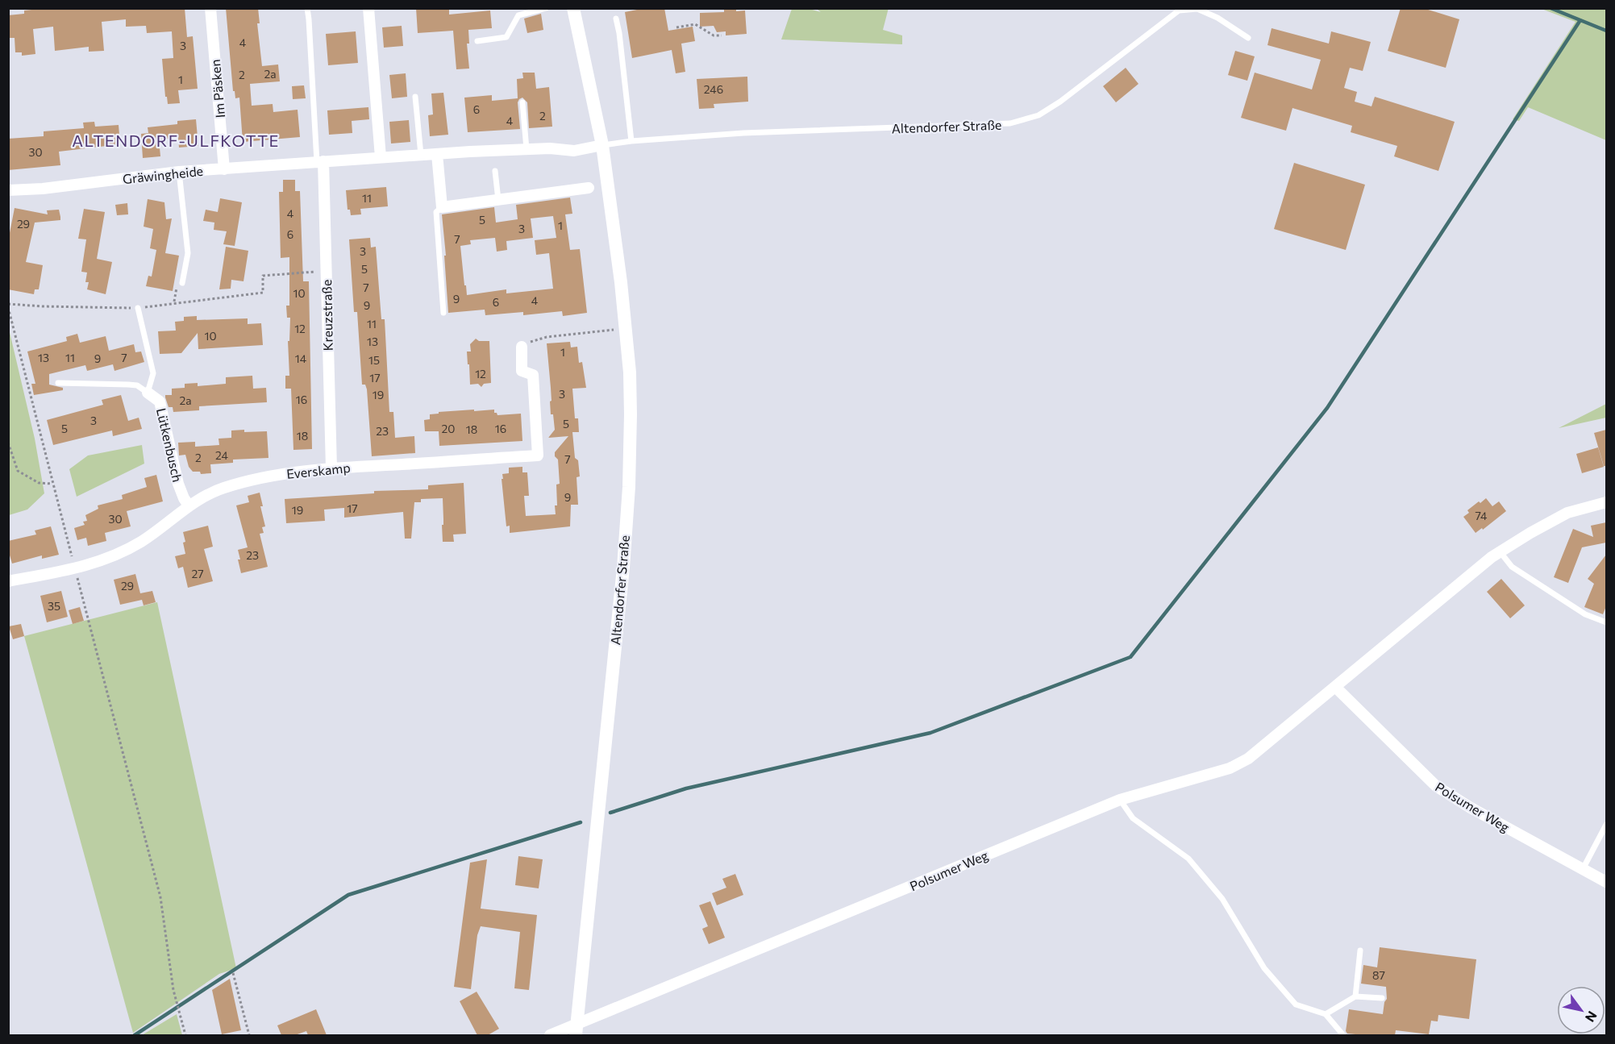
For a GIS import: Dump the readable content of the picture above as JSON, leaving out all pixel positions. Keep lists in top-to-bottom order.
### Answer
{
  "streets": {
    "street": [
      "Im Päsken",
      "Altendorfer Straße",
      "Gräwingheide",
      "Kreuzstraße",
      "Lütkenbusch",
      "Everskamp",
      "Polsumer Weg"
    ]
  },
  "crossings": [
    ["Im Päsken", "Gräwingheide"],
    ["Altendorfer Straße", "Gräwingheide"],
    ["Altendorfer Straße", "Polsumer Weg"],
    ["Gräwingheide", "Kreuzstraße"],
    ["Kreuzstraße", "Everskamp"],
    ["Lütkenbusch", "Everskamp"]
  ],
  "districts": ["ALTENDORF-ULFKOTTE"],
  "house_numbers": [
    "4",
    "3",
    "2a",
    "2",
    "1",
    "246",
    "6",
    "2",
    "4",
    "30",
    "11",
    "4",
    "5",
    "29",
    "1",
    "3",
    "6",
    "7",
    "3",
    "5",
    "7",
    "10",
    "9",
    "4",
    "6",
    "9",
    "11",
    "12",
    "10",
    "13",
    "1",
    "13",
    "11",
    "7",
    "9",
    "14",
    "15",
    "12",
    "17",
    "3",
    "19",
    "16",
    "2a",
    "3",
    "5",
    "5",
    "20",
    "16",
    "18",
    "23",
    "18",
    "24",
    "2",
    "7",
    "9",
    "17",
    "19",
    "74",
    "30",
    "23",
    "27",
    "29",
    "35",
    "87"
  ],
  "north": "bottom right"
}
